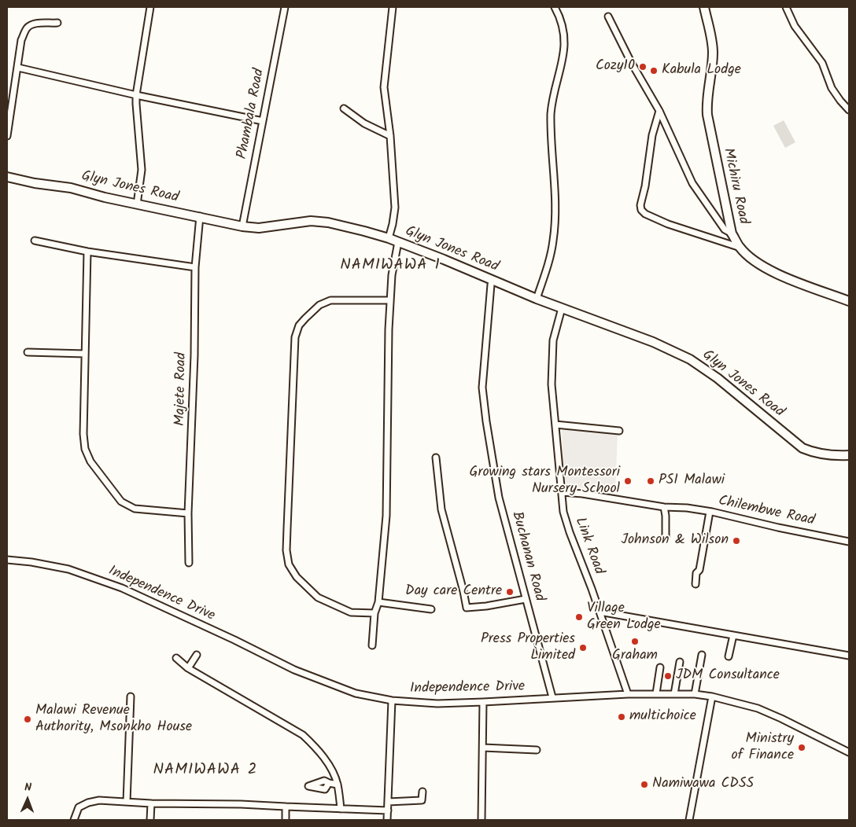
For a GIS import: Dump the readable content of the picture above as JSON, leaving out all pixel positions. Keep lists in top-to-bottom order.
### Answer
{
  "streets": {
    "street": [
      "Phambala Road",
      "Michiru Road",
      "Glyn Jones Road",
      "Majete Road",
      "Chilembwe Road",
      "Link Road",
      "Buchanan Road",
      "Independence Drive"
    ]
  },
  "crossings": [
    ["Phambala Road", "Glyn Jones Road"],
    ["Glyn Jones Road", "Majete Road"],
    ["Glyn Jones Road", "Link Road"],
    ["Glyn Jones Road", "Buchanan Road"],
    ["Chilembwe Road", "Link Road"],
    ["Link Road", "Independence Drive"],
    ["Buchanan Road", "Independence Drive"]
  ],
  "districts": ["NAMIWAWA 1", "NAMIWAWA 2"],
  "places": [
    "Cozy10",
    "Kabula Lodge",
    "Growing stars Montessori Nursery School",
    "PSI Malawi",
    "Johnson & Wilson",
    "Day care Centre",
    "Village Green Lodge",
    "Graham",
    "Press Properties Limited",
    "JDM Consultance",
    "multichoice",
    "Malawi Revenue Authority, Msonkho House",
    "Ministry of Finance",
    "Namiwawa CDSS"
  ],
  "north": "top"
}
